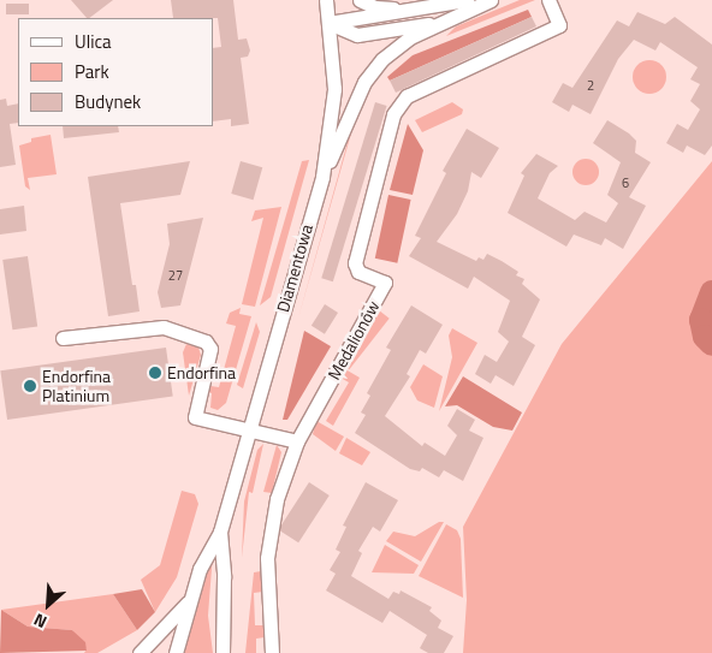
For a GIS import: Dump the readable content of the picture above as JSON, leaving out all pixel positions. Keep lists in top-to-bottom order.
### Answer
{
  "streets": {
    "street": ["Diamentowa", "Medalionów"]
  },
  "places": ["Endorfina", "Endorfina Platinium"],
  "house_numbers": ["2", "6", "27"],
  "legend": ["Ulica", "Park", "Budynek"],
  "north": "bottom left"
}
